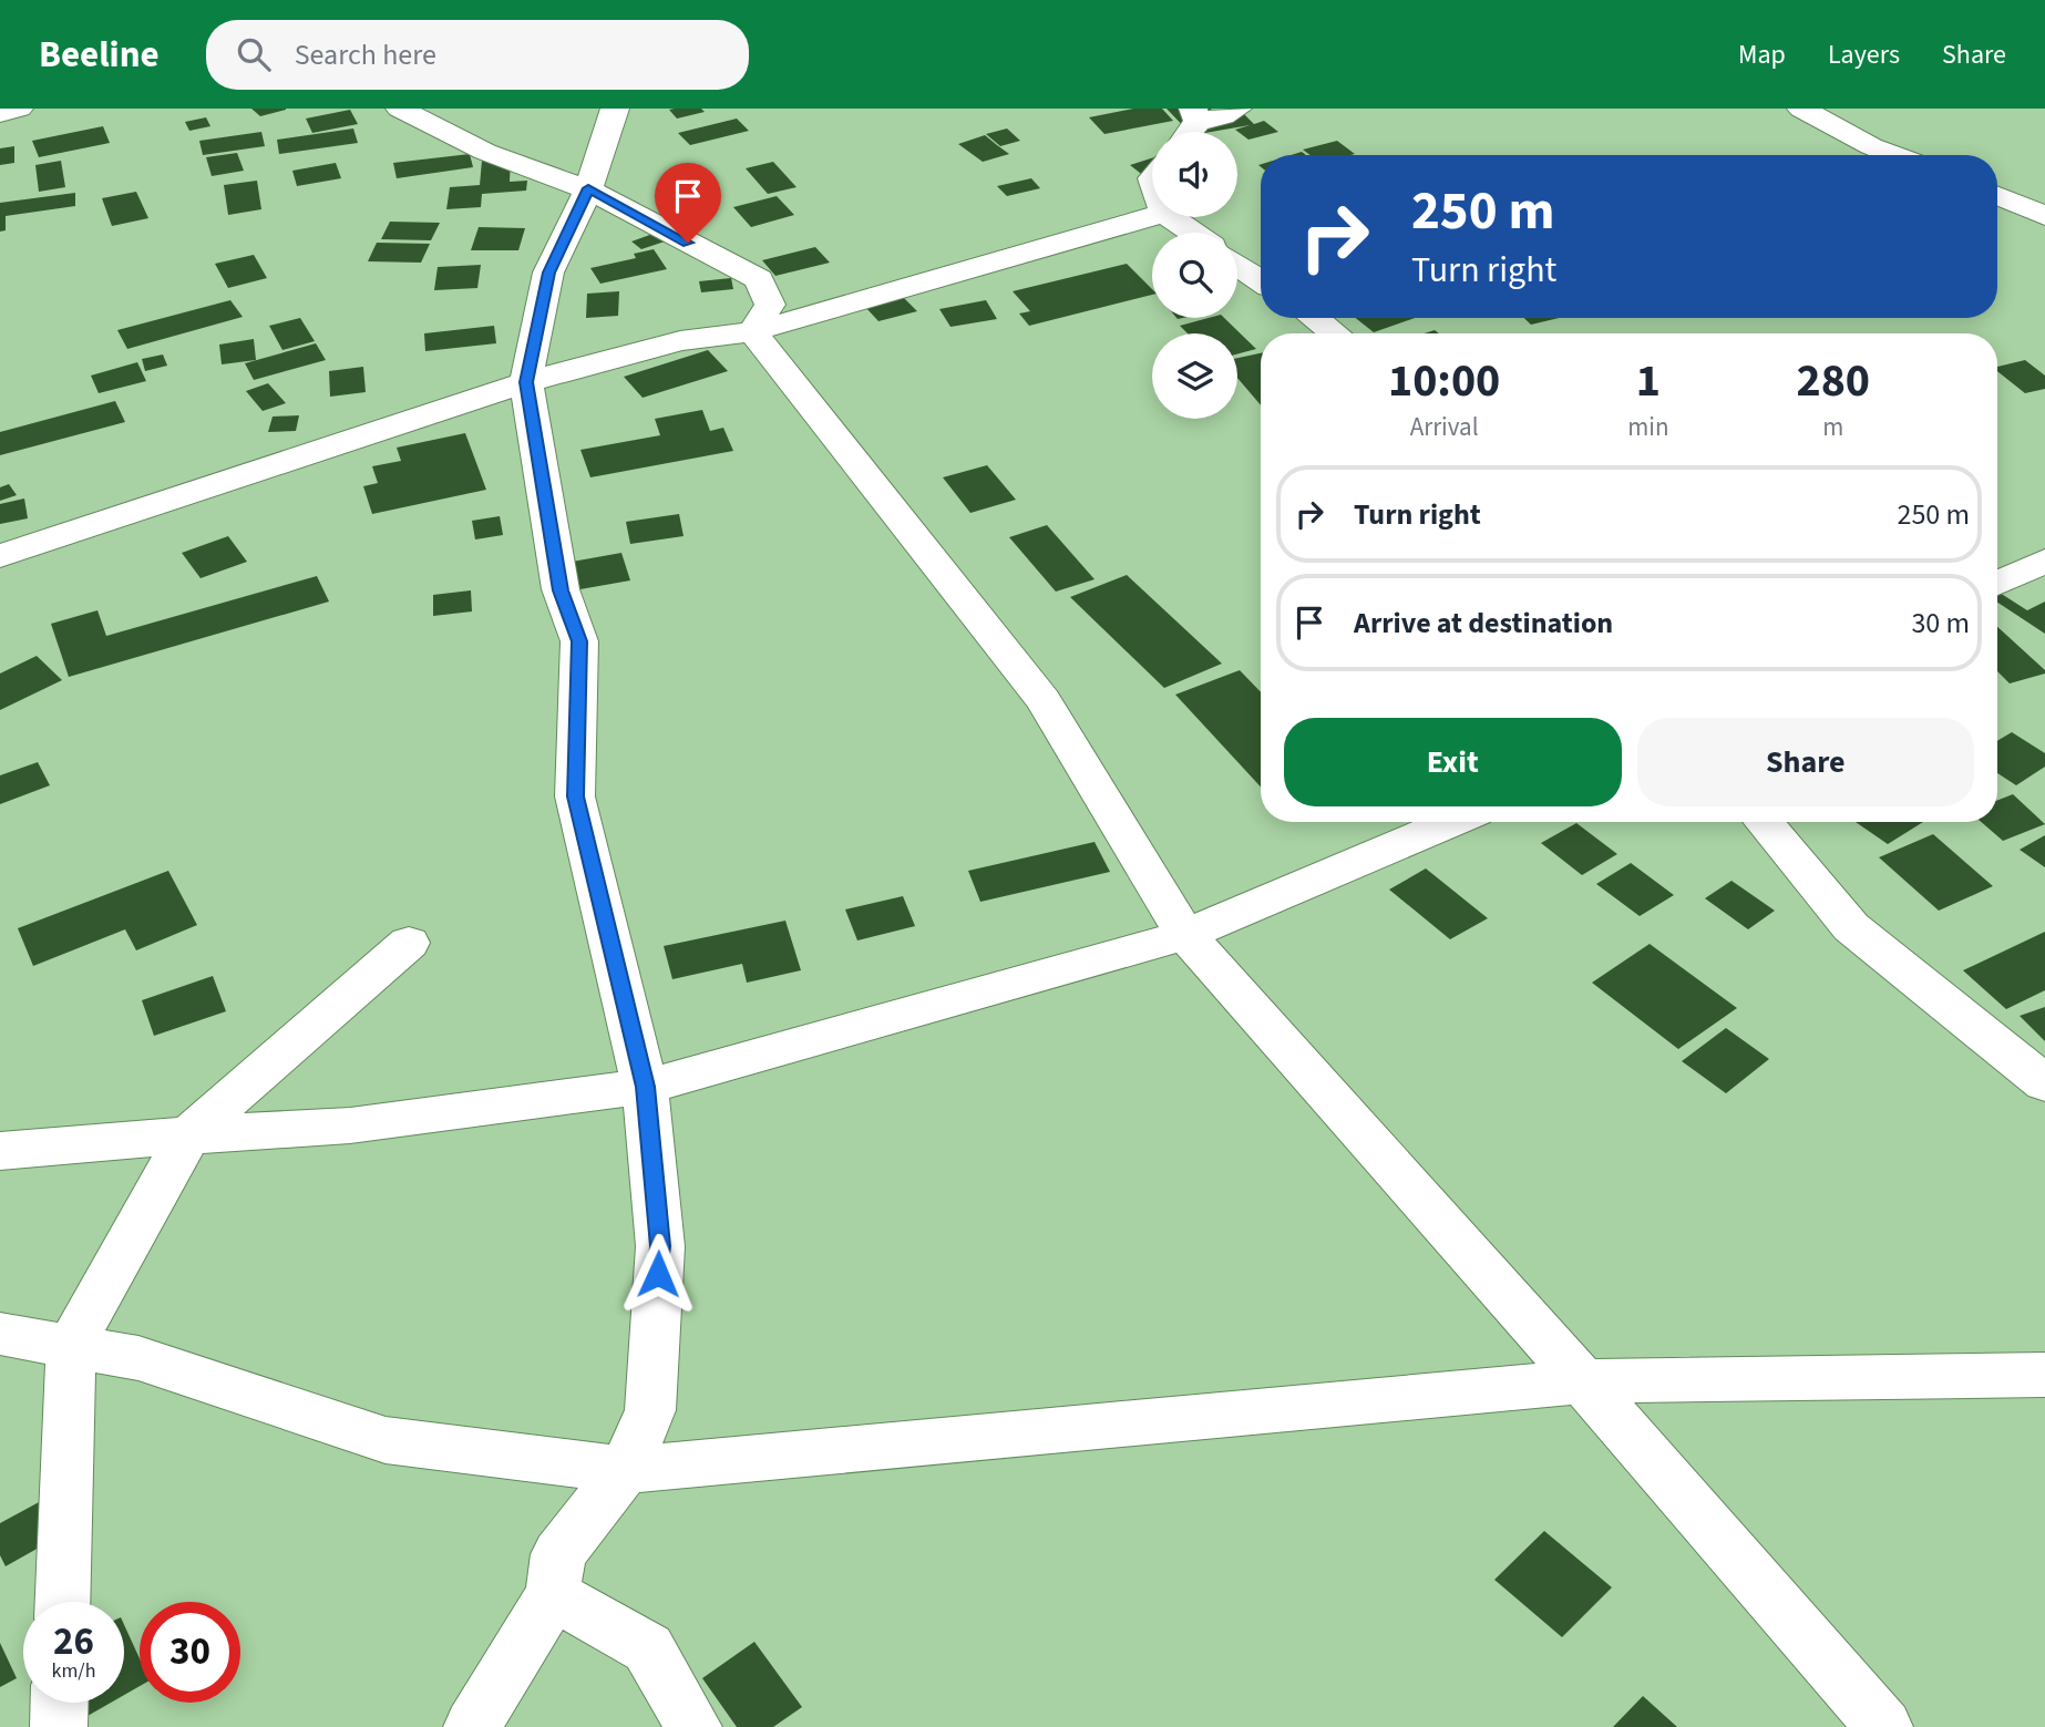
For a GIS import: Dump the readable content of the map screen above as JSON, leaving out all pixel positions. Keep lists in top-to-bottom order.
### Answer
{
  "page": {
    "header": "Beeline",
    "search": "Search here",
    "nav": ["Map", "Layers", "Share"],
    "turn": ["250 m", "Turn right"],
    "eta": [
      "10:00",
      "Arrival",
      "1",
      "min",
      "280",
      "m"
    ],
    "list": [
      {
        "name": "Turn right",
        "value": "250 m"
      },
      {
        "name": "Arrive at destination",
        "value": "30 m"
      }
    ],
    "buttons": ["Exit", "Share"],
    "speed": "26 km/h",
    "limit": "30"
  }
}
